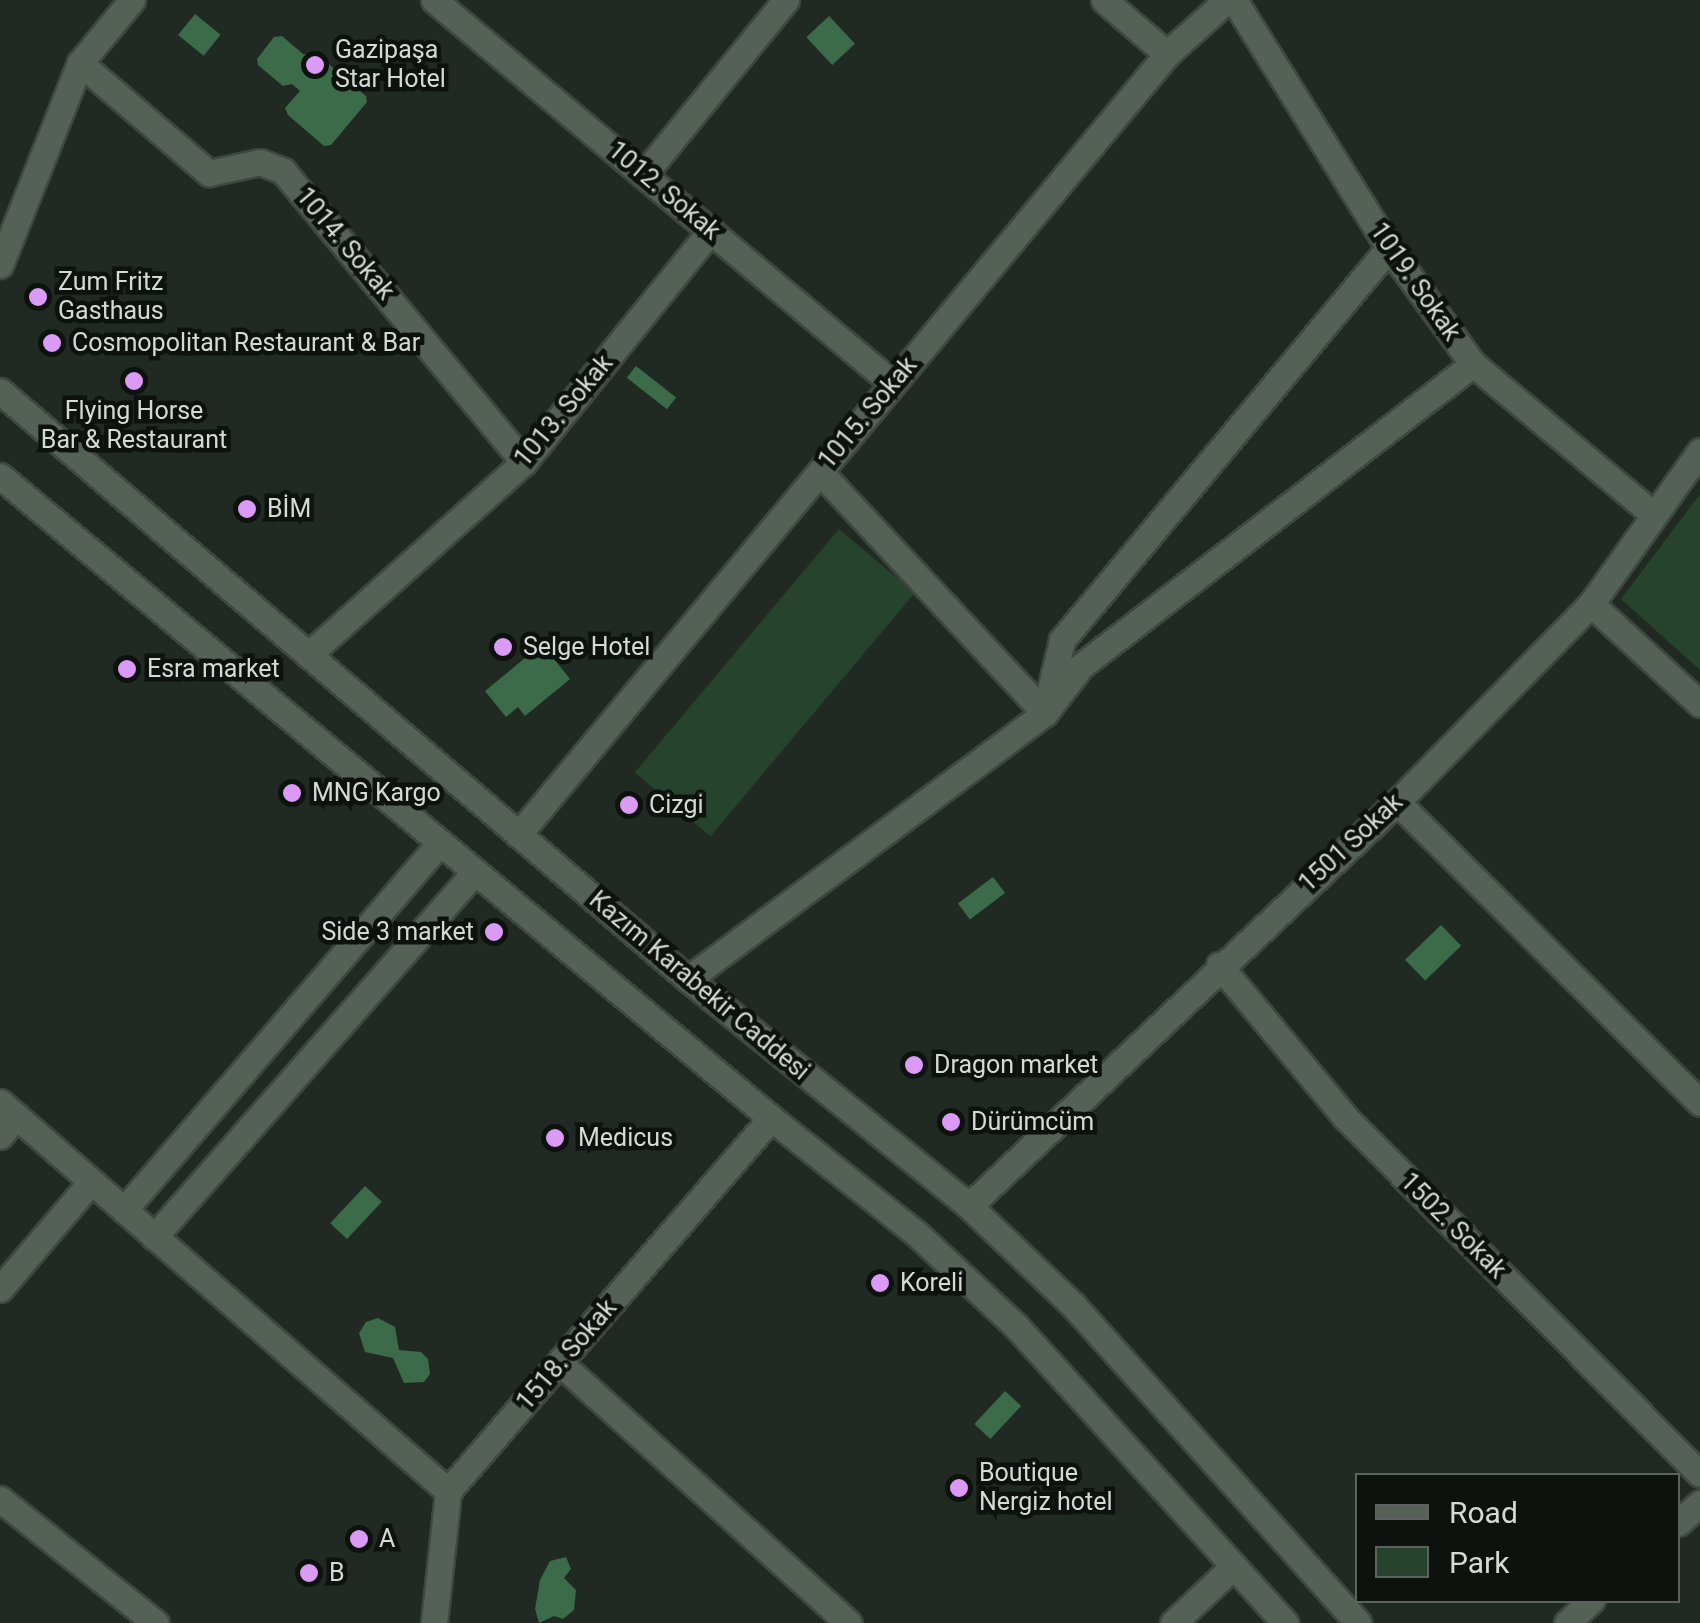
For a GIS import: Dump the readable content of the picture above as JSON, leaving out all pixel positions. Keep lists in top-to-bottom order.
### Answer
{
  "streets": {
    "street": [
      "1012. Sokak",
      "1014. Sokak",
      "1019. Sokak",
      "1013. Sokak",
      "1015. Sokak",
      "1501 Sokak",
      "Kazım Karabekir Caddesi",
      "1502. Sokak",
      "1518. Sokak"
    ]
  },
  "crossings": [
    ["1012. Sokak", "1013. Sokak"],
    ["1012. Sokak", "1015. Sokak"],
    ["1014. Sokak", "1013. Sokak"],
    ["1019. Sokak", "1015. Sokak"],
    ["1019. Sokak", "1501 Sokak"],
    ["1013. Sokak", "Kazım Karabekir Caddesi"],
    ["1015. Sokak", "Kazım Karabekir Caddesi"],
    ["1501 Sokak", "Kazım Karabekir Caddesi"],
    ["1501 Sokak", "1502. Sokak"]
  ],
  "places": [
    "Gazipaşa Star Hotel",
    "Zum Fritz Gasthaus",
    "Cosmopolitan Restaurant & Bar",
    "Flying Horse Bar & Restaurant",
    "BİM",
    "Selge Hotel",
    "Esra market",
    "MNG Kargo",
    "Cizgi",
    "Side 3 market",
    "Dragon market",
    "Dürümcüm",
    "Medicus",
    "Koreli",
    "Boutique Nergiz hotel",
    "A",
    "B"
  ],
  "legend": ["Road", "Park"]
}
